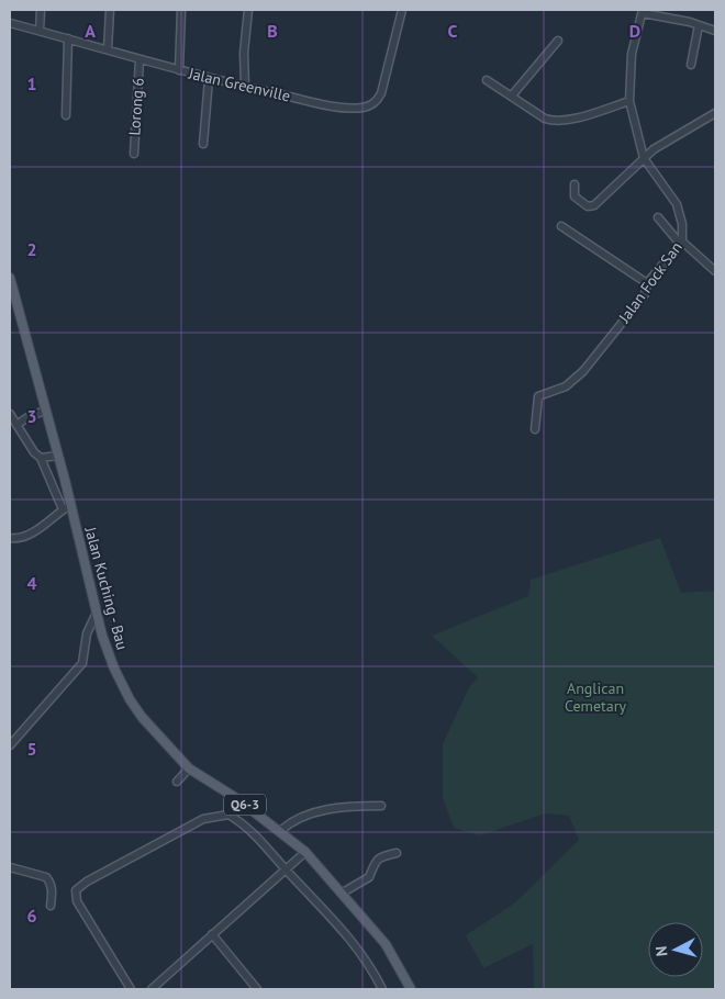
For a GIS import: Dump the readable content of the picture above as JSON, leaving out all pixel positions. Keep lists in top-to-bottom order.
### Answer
{
  "streets": {
    "main road": ["Jalan Kuching - Bau", "Q6-3"],
    "street": ["Jalan Greenville", "Lorong 6", "Jalan Fock San"]
  },
  "crossings": [
    ["Jalan Greenville", "Lorong 6"]
  ],
  "parks": ["Anglican Cemetary"],
  "north": "left",
  "grid": {
    "columns": [
      "A",
      "B",
      "C",
      "D"
    ],
    "rows": [
      "1",
      "2",
      "3",
      "4",
      "5",
      "6"
    ]
  }
}
